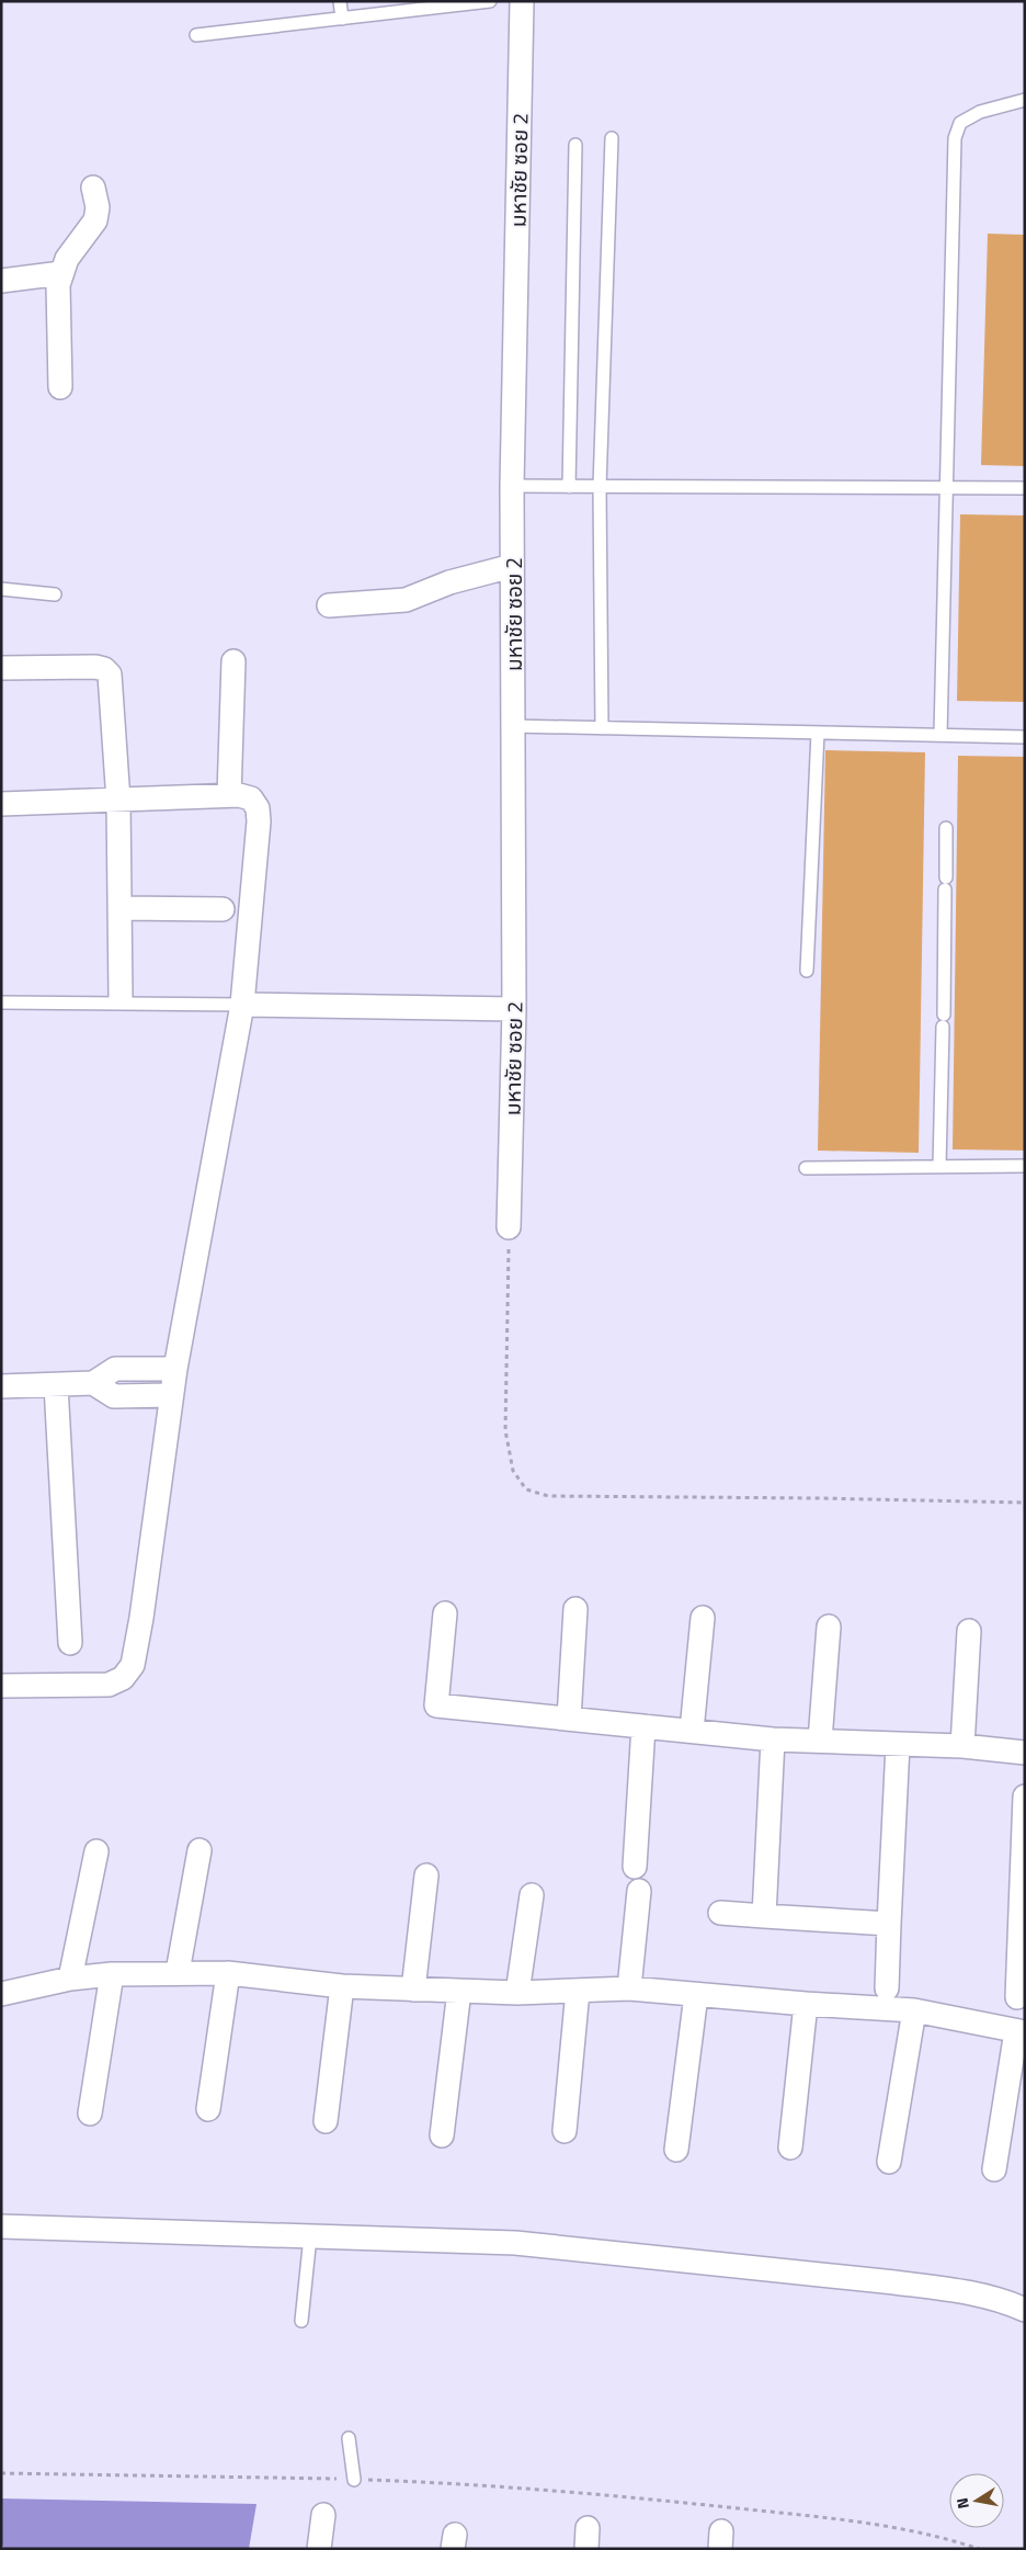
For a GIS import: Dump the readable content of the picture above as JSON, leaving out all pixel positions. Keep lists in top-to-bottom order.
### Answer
{
  "streets": {
    "street": ["มหาชัย ซอย 2"]
  },
  "north": "left"
}
